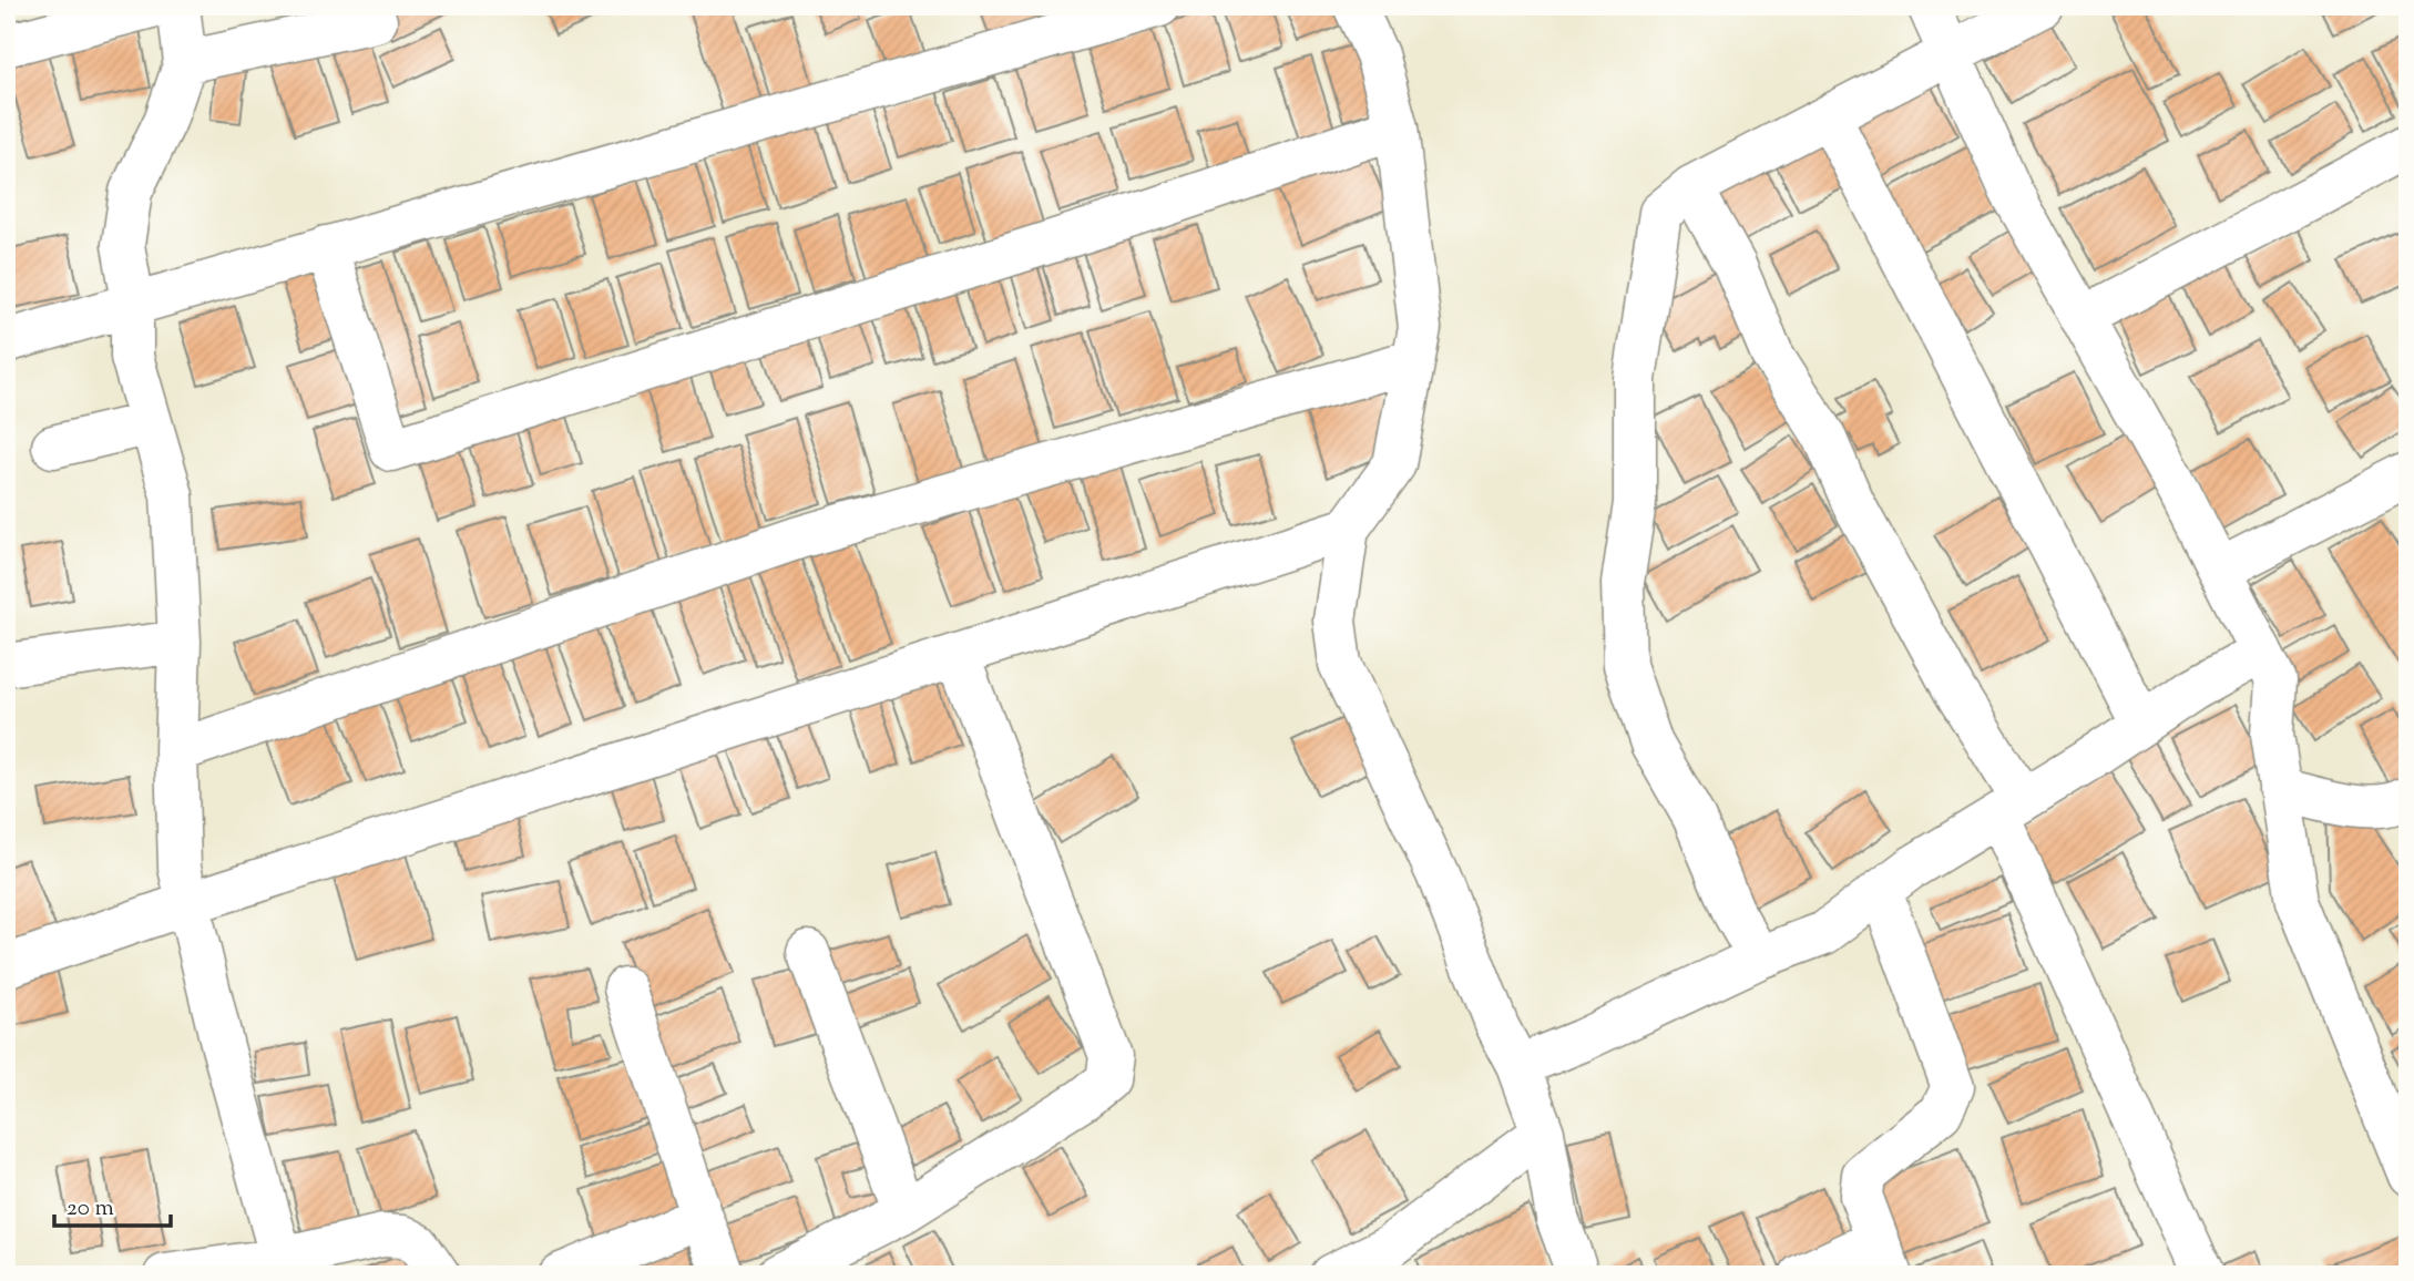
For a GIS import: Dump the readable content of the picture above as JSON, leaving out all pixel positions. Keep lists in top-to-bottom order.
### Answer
{
  "scale_bar": "20 m"
}
